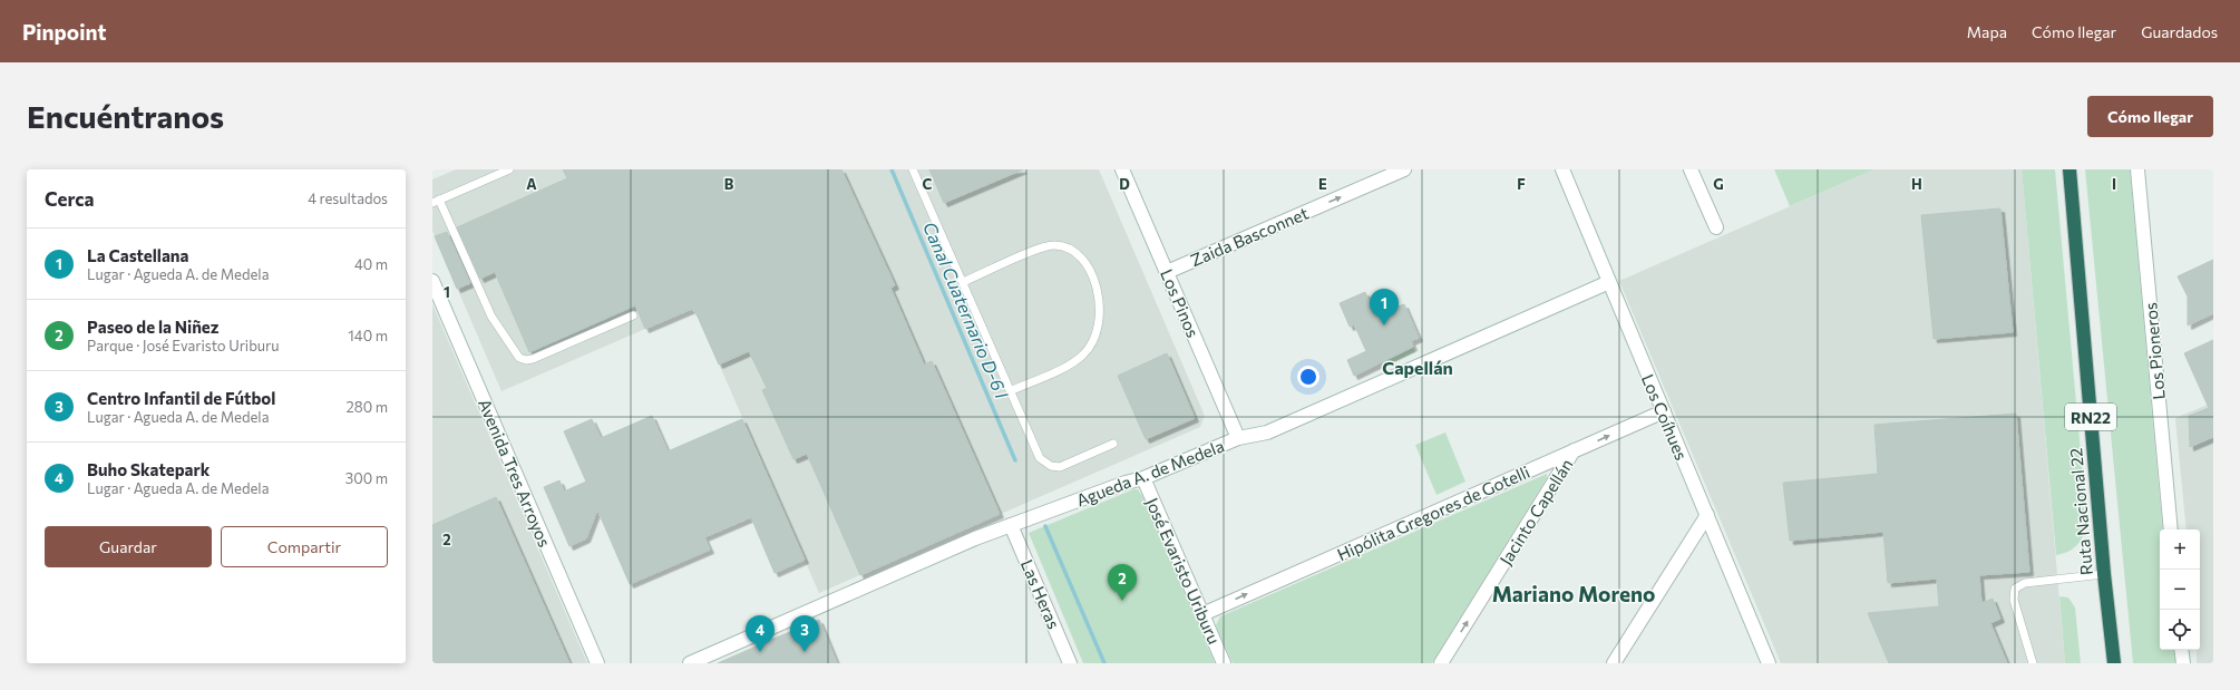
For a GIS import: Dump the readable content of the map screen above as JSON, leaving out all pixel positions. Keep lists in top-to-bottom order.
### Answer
{
  "streets": {
    "highway": ["RN22", "Ruta Nacional 22"],
    "street": [
      "Zaida Basconnet",
      "Los Pinos",
      "Los Pioneros",
      "Los Coíhues",
      "Avenida Tres Arroyos",
      "Agueda A. de Medela",
      "Jacinto Capellán",
      "Hipólita Gregores de Gotelli",
      "José Evaristo Uriburu",
      "Las Heras"
    ]
  },
  "crossings": [
    ["Zaida Basconnet", "Los Pinos"],
    ["Los Pinos", "Agueda A. de Medela"],
    ["Los Coíhues", "Agueda A. de Medela"],
    ["Los Coíhues", "Hipólita Gregores de Gotelli"],
    ["Agueda A. de Medela", "José Evaristo Uriburu"],
    ["Agueda A. de Medela", "Las Heras"],
    ["Jacinto Capellán", "Hipólita Gregores de Gotelli"],
    ["Hipólita Gregores de Gotelli", "José Evaristo Uriburu"]
  ],
  "one_way": ["Zaida Basconnet", "Jacinto Capellán", "Hipólita Gregores de Gotelli"],
  "districts": ["Capellán", "Mariano Moreno"],
  "water": ["Canal Cuaternario D-6 I"],
  "page": {
    "header": "Pinpoint",
    "nav": ["Mapa", "Cómo llegar", "Guardados"],
    "buttons": [
      "Cómo llegar",
      ["Guardar", "Compartir"]
    ],
    "title": "Encuéntranos",
    "heading": ["Cerca", "4 resultados"],
    "list": [
      {
        "mark": "1",
        "name": "La Castellana",
        "note": "Lugar · Agueda A. de Medela",
        "value": "40 m"
      },
      {
        "mark": "2",
        "name": "Paseo de la Niñez",
        "note": "Parque · José Evaristo Uriburu",
        "value": "140 m"
      },
      {
        "mark": "3",
        "name": "Centro Infantil de Fútbol",
        "note": "Lugar · Agueda A. de Medela",
        "value": "280 m"
      },
      {
        "mark": "4",
        "name": "Buho Skatepark",
        "note": "Lugar · Agueda A. de Medela",
        "value": "300 m"
      }
    ],
    "pins": [
      "1",
      "2",
      "3",
      "4"
    ],
    "map_buttons": ["+", "−"]
  },
  "grid": {
    "columns": [
      "A",
      "B",
      "C",
      "D",
      "E",
      "F",
      "G",
      "H",
      "I"
    ],
    "rows": ["1", "2"]
  }
}
